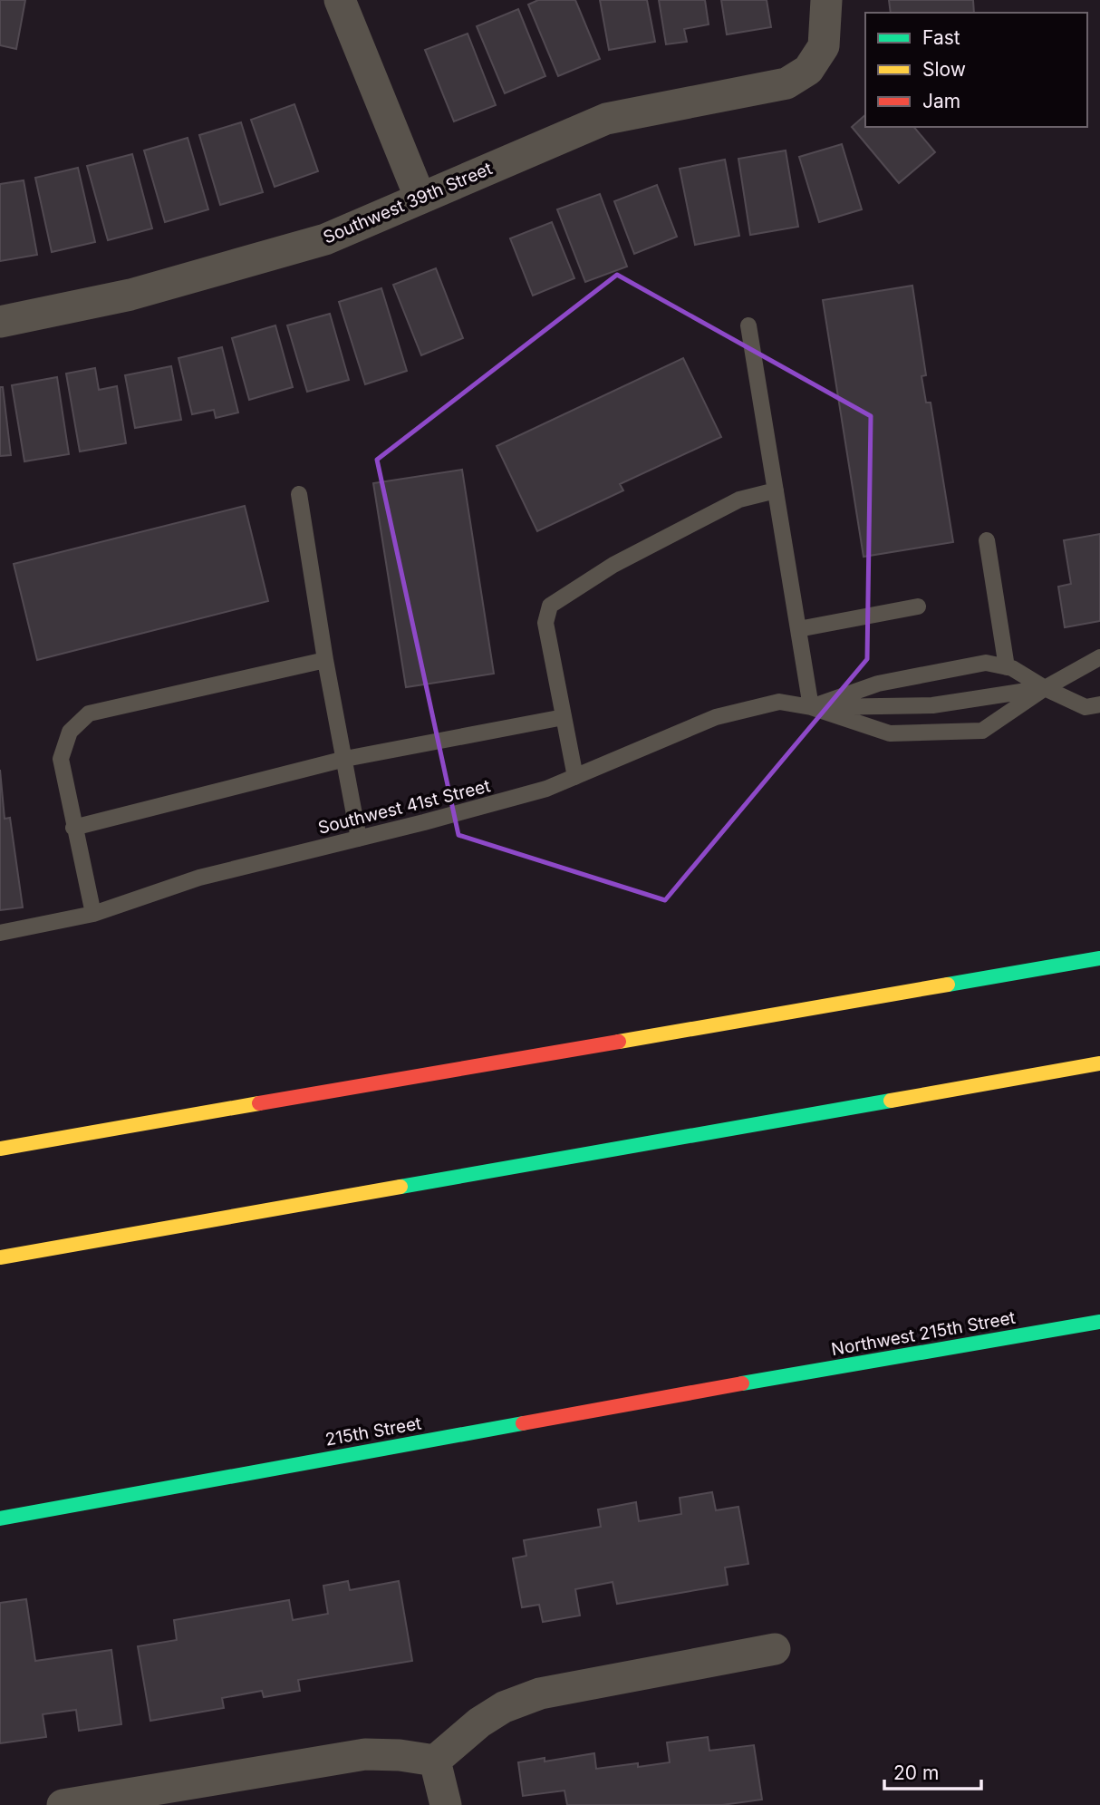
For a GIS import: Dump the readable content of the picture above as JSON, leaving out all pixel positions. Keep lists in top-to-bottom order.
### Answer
{
  "streets": {
    "main road": ["Northwest 215th Street", "215th Street"],
    "street": ["Southwest 39th Street"],
    "lane": ["Southwest 41st Street"]
  },
  "crossings": [
    ["Northwest 215th Street", "215th Street"]
  ],
  "legend": ["Fast", "Slow", "Jam"],
  "scale_bar": "20 m"
}
